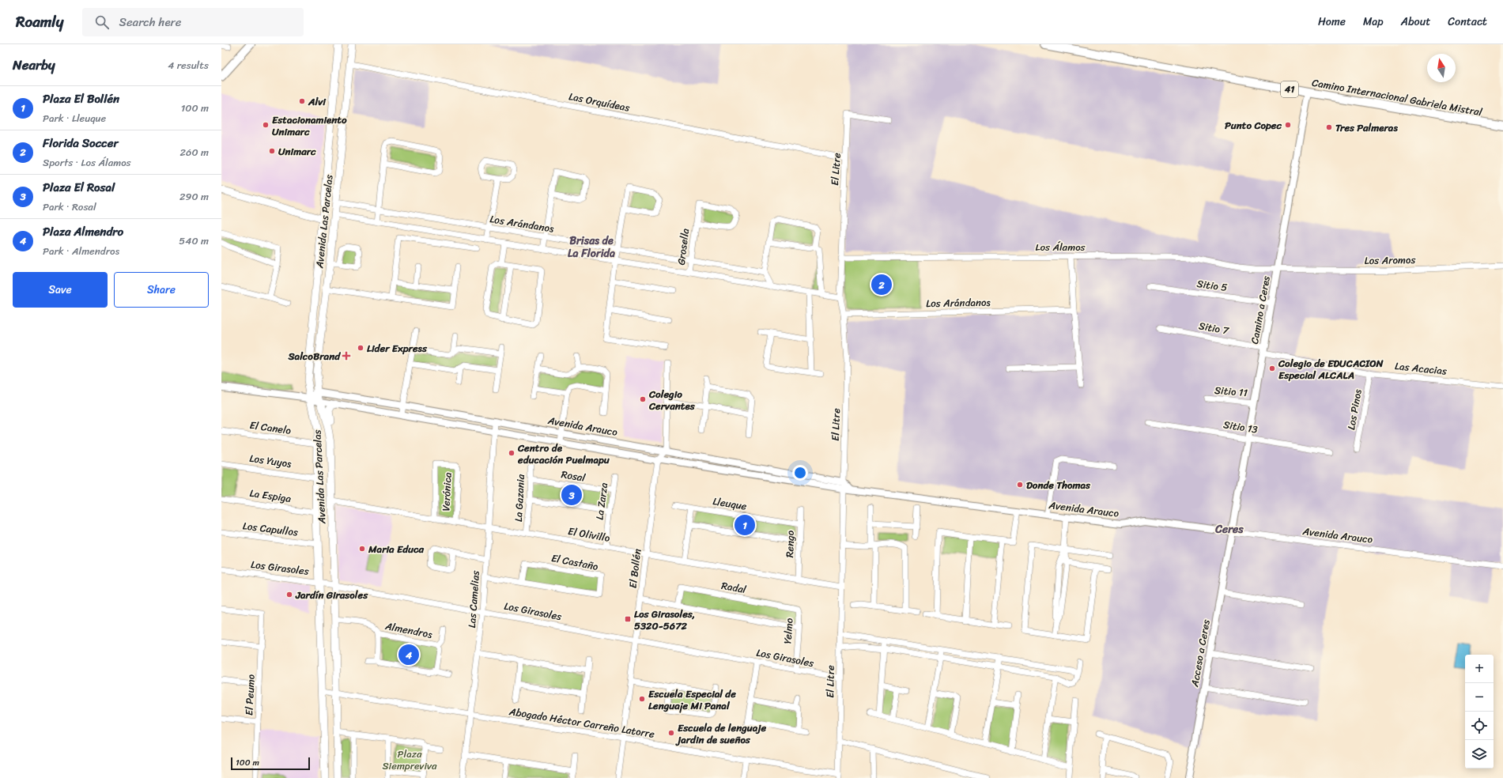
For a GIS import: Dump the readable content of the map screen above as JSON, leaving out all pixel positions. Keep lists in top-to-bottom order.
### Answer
{
  "streets": {
    "main road": ["41", "Camino Internacional Gabriela Mistral", "Avenida Las Parcelas"],
    "street": [
      "Las Orquídeas",
      "El Litre",
      "Los Arándanos",
      "Grosella",
      "Los Álamos",
      "Los Aromos",
      "Sitio 5",
      "Camino a Ceres",
      "Sitio 7",
      "Las Acacias",
      "Sitio 11",
      "Los Pinos",
      "Avenida Arauco",
      "Sitio 13",
      "El Canelo",
      "Los Yuyos",
      "Rosal",
      "Verónica",
      "La Espiga",
      "La Gazania",
      "La Zarza",
      "Lleuque",
      "Los Capullos",
      "El Olivillo",
      "Rengo",
      "El Castaño",
      "Los Girasoles",
      "El Bollén",
      "Radal",
      "Las Camelias",
      "Almendros",
      "Yelmo",
      "Acceso a Ceres",
      "El Peumo",
      "Abogado Héctor Carreño Latorre"
    ]
  },
  "crossings": [
    ["Camino Internacional Gabriela Mistral", "Camino a Ceres"],
    ["Las Orquídeas", "El Litre"],
    ["Las Orquídeas", "Avenida Las Parcelas"],
    ["El Litre", "Los Arándanos"],
    ["El Litre", "Los Álamos"],
    ["El Litre", "Avenida Arauco"],
    ["El Litre", "El Olivillo"],
    ["El Litre", "Los Girasoles"],
    ["El Litre", "Abogado Héctor Carreño Latorre"],
    ["Avenida Las Parcelas", "Los Arándanos"],
    ["Avenida Las Parcelas", "Avenida Arauco"],
    ["Avenida Las Parcelas", "El Canelo"],
    ["Avenida Las Parcelas", "Los Yuyos"],
    ["Avenida Las Parcelas", "La Espiga"],
    ["Avenida Las Parcelas", "Los Capullos"],
    ["Avenida Las Parcelas", "El Olivillo"],
    ["Avenida Las Parcelas", "Los Girasoles"],
    ["Avenida Las Parcelas", "Almendros"],
    ["Avenida Las Parcelas", "Abogado Héctor Carreño Latorre"],
    ["Los Arándanos", "Grosella"],
    ["Los Álamos", "Los Aromos"],
    ["Los Álamos", "Camino a Ceres"],
    ["Los Aromos", "Camino a Ceres"],
    ["Sitio 5", "Camino a Ceres"],
    ["Camino a Ceres", "Sitio 7"],
    ["Camino a Ceres", "Las Acacias"],
    ["Camino a Ceres", "Sitio 11"],
    ["Camino a Ceres", "Avenida Arauco"],
    ["Camino a Ceres", "Sitio 13"],
    ["Camino a Ceres", "Acceso a Ceres"],
    ["Sitio 7", "Las Acacias"],
    ["Las Acacias", "Los Pinos"],
    ["Avenida Arauco", "El Bollén"],
    ["Avenida Arauco", "Las Camelias"],
    ["Avenida Arauco", "Acceso a Ceres"],
    ["Rosal", "La Gazania"],
    ["Rosal", "La Zarza"],
    ["Verónica", "El Olivillo"],
    ["La Gazania", "El Olivillo"],
    ["La Zarza", "El Olivillo"],
    ["Lleuque", "Rengo"],
    ["El Olivillo", "Rengo"],
    ["El Olivillo", "El Bollén"],
    ["El Olivillo", "Las Camelias"],
    ["El Castaño", "Las Camelias"],
    ["Los Girasoles", "El Bollén"],
    ["Los Girasoles", "Las Camelias"],
    ["Los Girasoles", "Yelmo"],
    ["El Bollén", "Abogado Héctor Carreño Latorre"],
    ["Radal", "Yelmo"],
    ["Las Camelias", "Abogado Héctor Carreño Latorre"]
  ],
  "districts": ["Brisas de La Florida", "Ceres"],
  "parks": ["Plaza Siempreviva"],
  "places": {
    "other": [
      "Alvi",
      "Estacionamiento Unimarc",
      "Punto Copec",
      "Tres Palmeras",
      "Unimarc",
      "Lider Express",
      "Colegio de EDUCACION Especial ALCALA",
      "Colegio Cervantes",
      "Centro de educación Puelmapu",
      "Donde Thomas",
      "Maria Educa",
      "Jardín Girasoles",
      "Escuela Especial de Lenguaje Mi Panal",
      "Escuela de lenguaje jardin de sueños"
    ],
    "health": ["SalcoBrand"],
    "transit": ["Los Girasoles, 5320-5672"]
  },
  "scale_bar": "100 m",
  "north": "top",
  "page": {
    "header": "Roamly",
    "search": "Search here",
    "nav": [
      "Home",
      "Map",
      "About",
      "Contact"
    ],
    "heading": ["Nearby", "4 results"],
    "list": [
      {
        "mark": "1",
        "name": "Plaza El Bollén",
        "note": "Park · Lleuque",
        "value": "100 m"
      },
      {
        "mark": "2",
        "name": "Florida Soccer",
        "note": "Sports · Los Álamos",
        "value": "260 m"
      },
      {
        "mark": "3",
        "name": "Plaza El Rosal",
        "note": "Park · Rosal",
        "value": "290 m"
      },
      {
        "mark": "4",
        "name": "Plaza Almendro",
        "note": "Park · Almendros",
        "value": "540 m"
      }
    ],
    "buttons": ["Save", "Share"],
    "pins": [
      "2",
      "3",
      "1",
      "4"
    ],
    "map_buttons": ["+", "−"],
    "scale": "100 m"
  }
}
